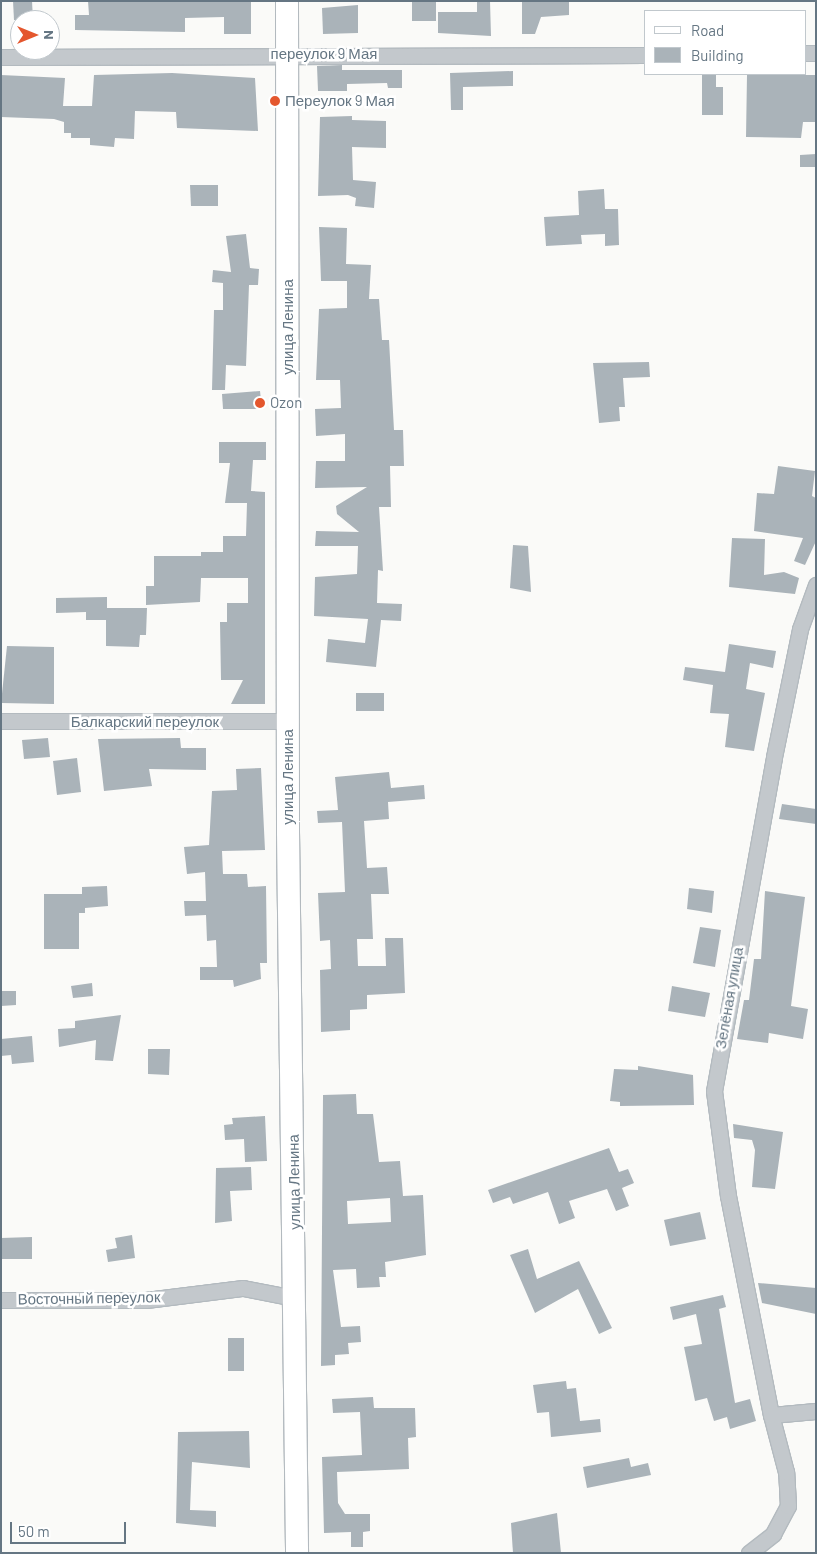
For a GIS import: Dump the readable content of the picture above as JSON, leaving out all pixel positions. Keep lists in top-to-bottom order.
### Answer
{
  "streets": {
    "street": [
      "переулок 9 Мая",
      "улица Ленина",
      "Балкарский переулок",
      "Зелёная улица",
      "Восточный переулок"
    ]
  },
  "crossings": [
    ["переулок 9 Мая", "улица Ленина"],
    ["улица Ленина", "Балкарский переулок"],
    ["улица Ленина", "Восточный переулок"]
  ],
  "places": ["Переулок 9 Мая", "Ozon"],
  "legend": ["Road", "Building"],
  "scale_bar": "50 m",
  "north": "right"
}
